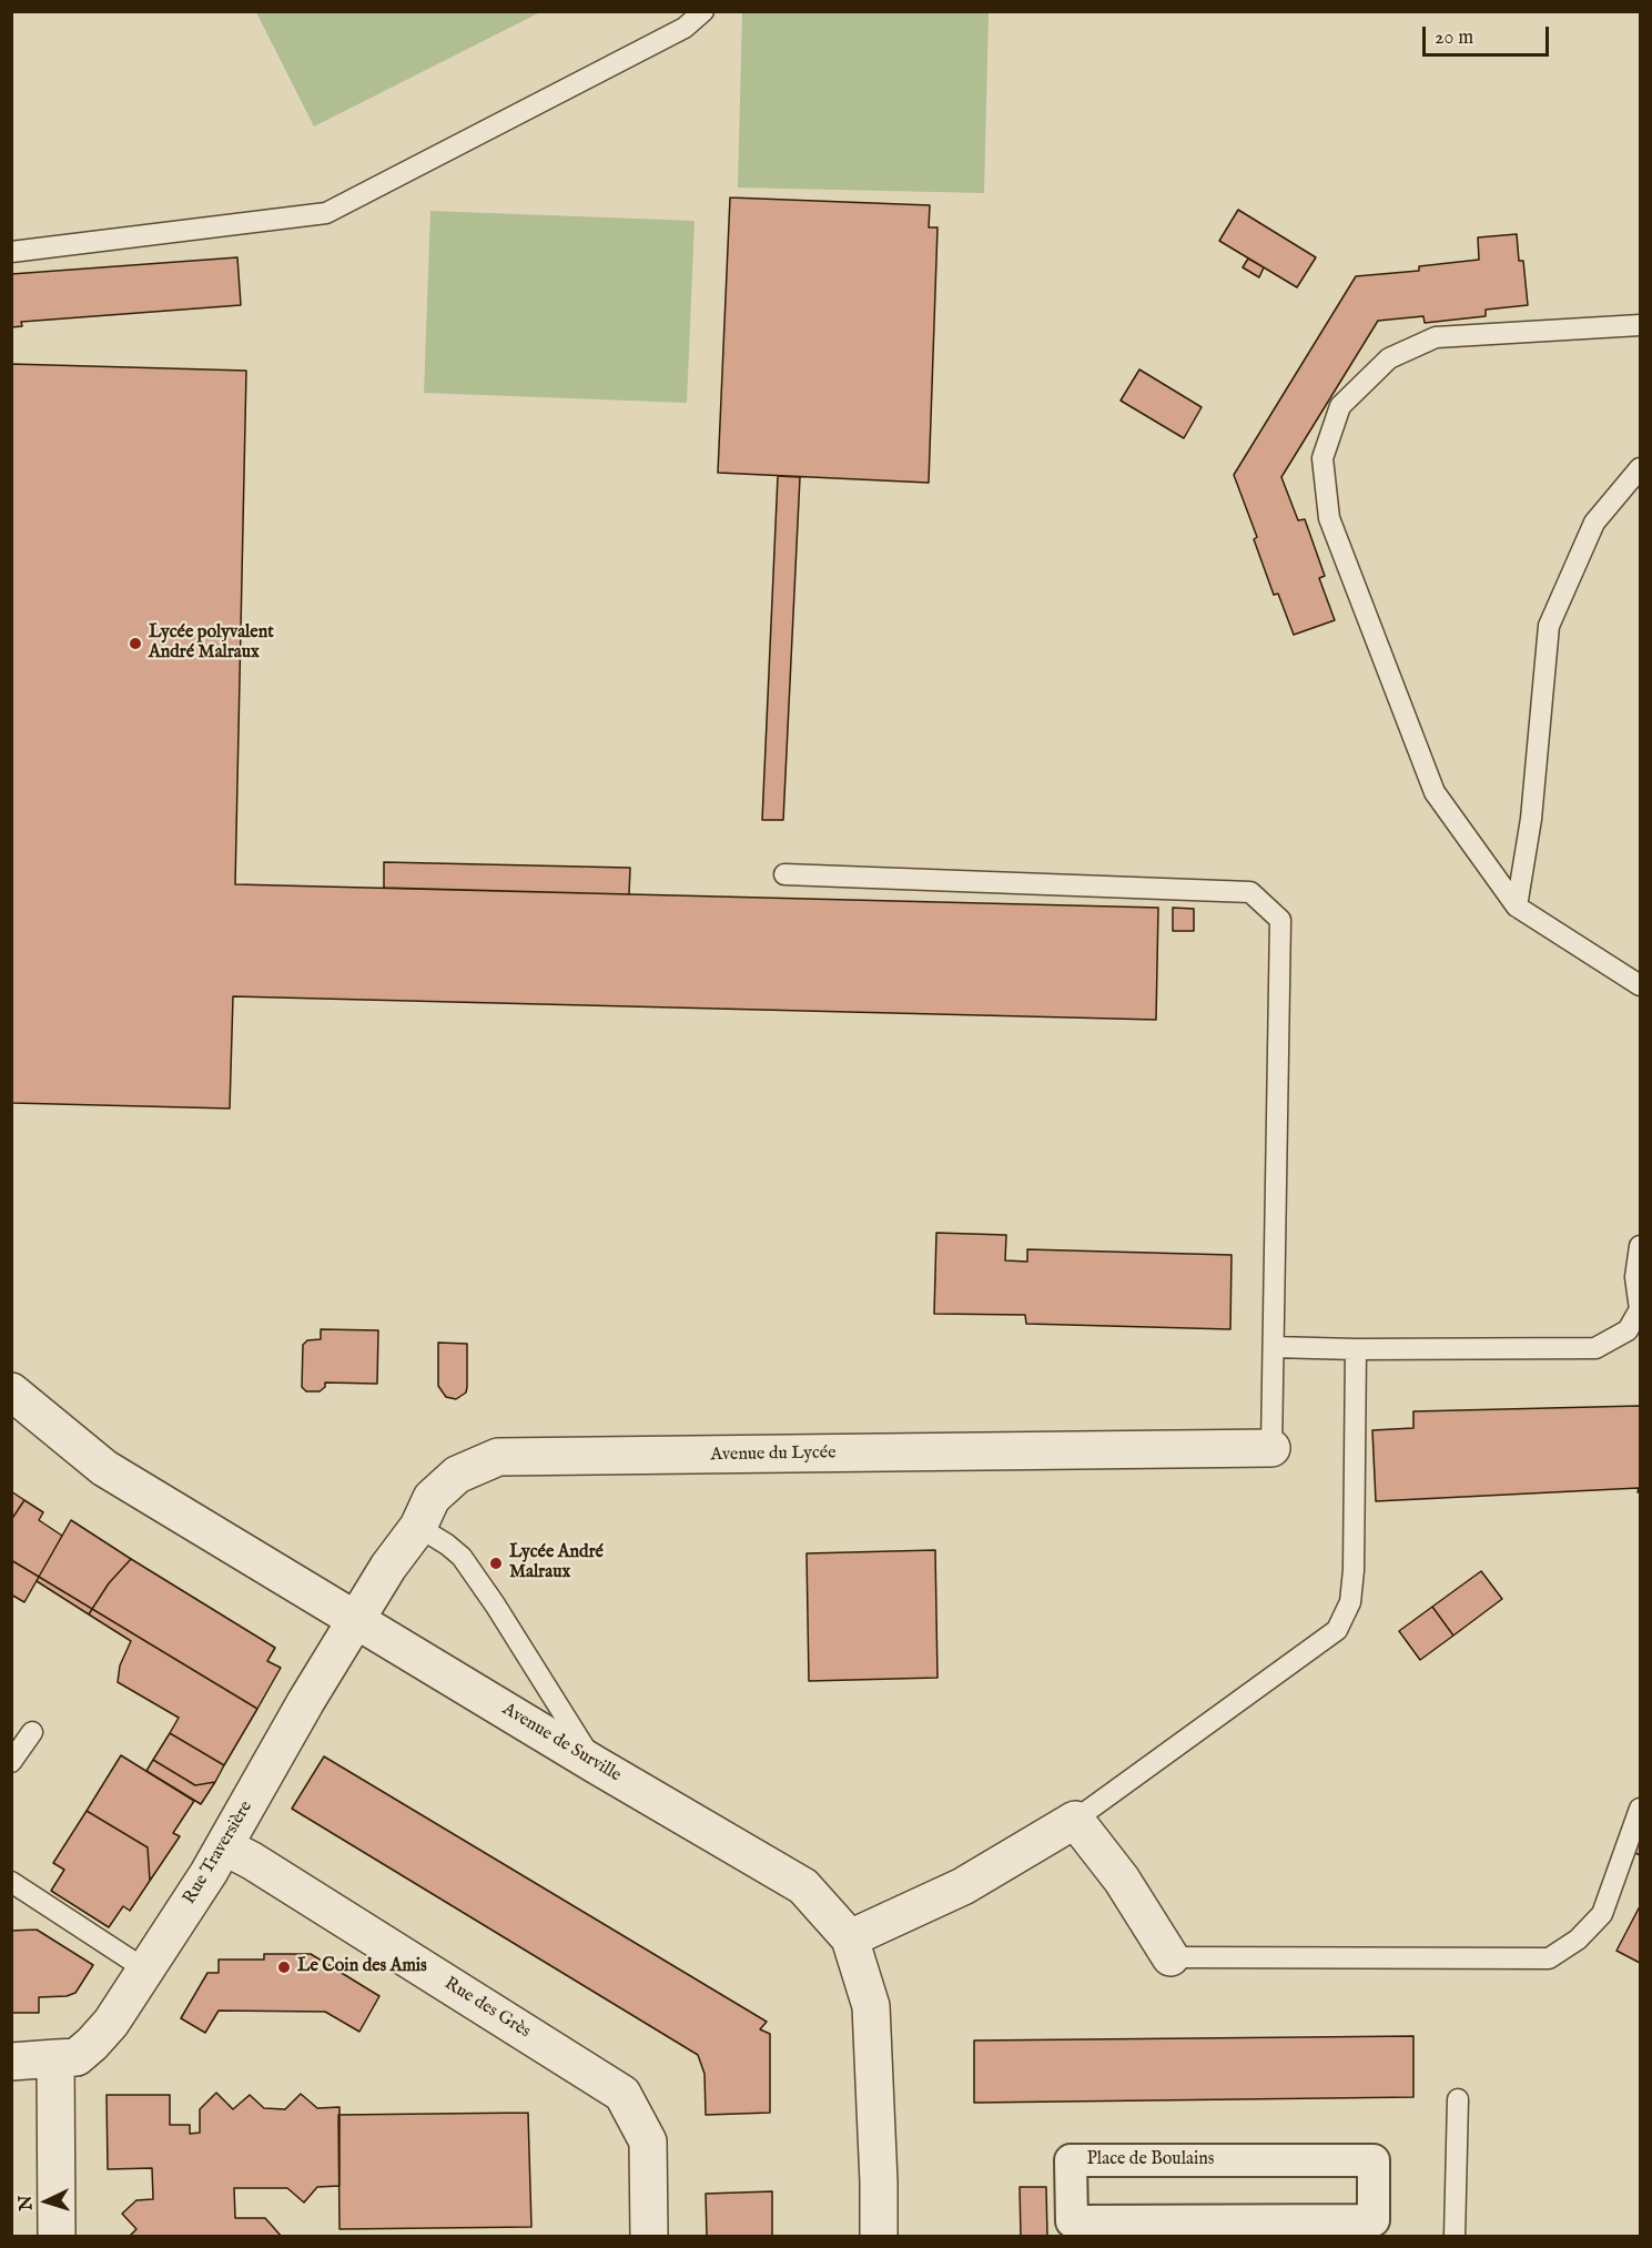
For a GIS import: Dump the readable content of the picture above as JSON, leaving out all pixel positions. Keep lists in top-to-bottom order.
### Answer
{
  "streets": {
    "street": [
      "Avenue du Lycée",
      "Avenue de Surville",
      "Rue Traversière",
      "Rue des Grès",
      "Place de Boulains"
    ]
  },
  "crossings": [
    ["Avenue du Lycée", "Avenue de Surville"],
    ["Avenue du Lycée", "Rue Traversière"],
    ["Avenue de Surville", "Rue Traversière"],
    ["Rue Traversière", "Rue des Grès"]
  ],
  "places": ["Lycée polyvalent André Malraux", "Lycée André Malraux", "Le Coin des Amis"],
  "scale_bar": "20 m",
  "north": "left"
}
